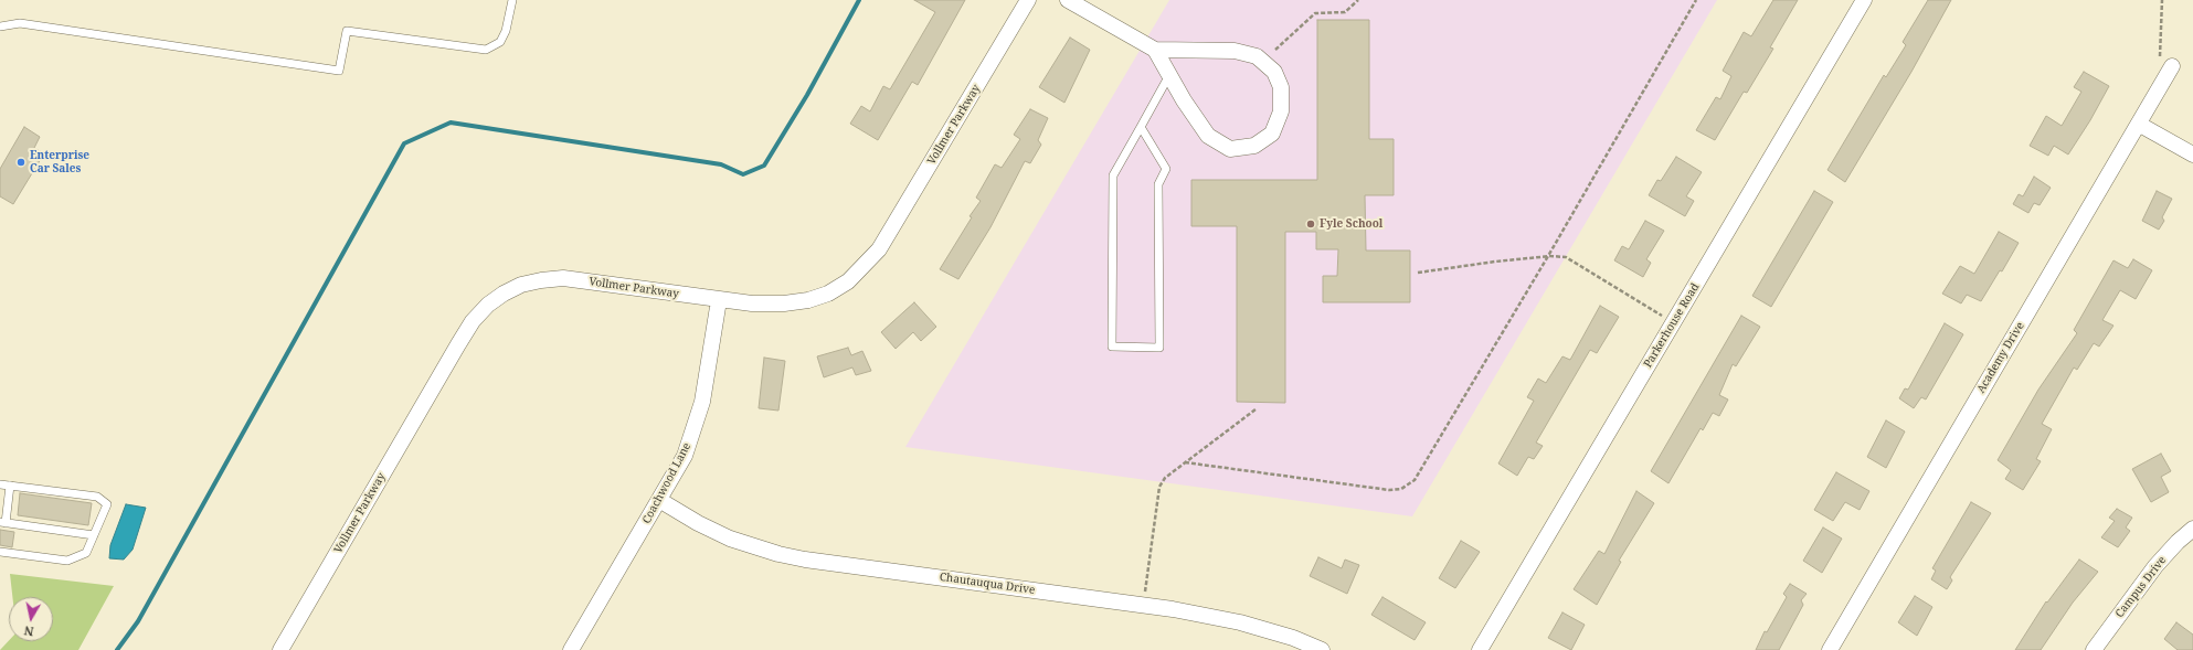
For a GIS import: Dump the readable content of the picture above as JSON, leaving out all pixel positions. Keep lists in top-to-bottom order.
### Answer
{
  "streets": {
    "street": [
      "Vollmer Parkway",
      "Parkerhouse Road",
      "Academy Drive",
      "Coachwood Lane",
      "Chautauqua Drive",
      "Campus Drive"
    ]
  },
  "crossings": [
    ["Vollmer Parkway", "Coachwood Lane"],
    ["Coachwood Lane", "Chautauqua Drive"]
  ],
  "places": ["Enterprise Car Sales", "Fyle School"],
  "north": "bottom"
}
